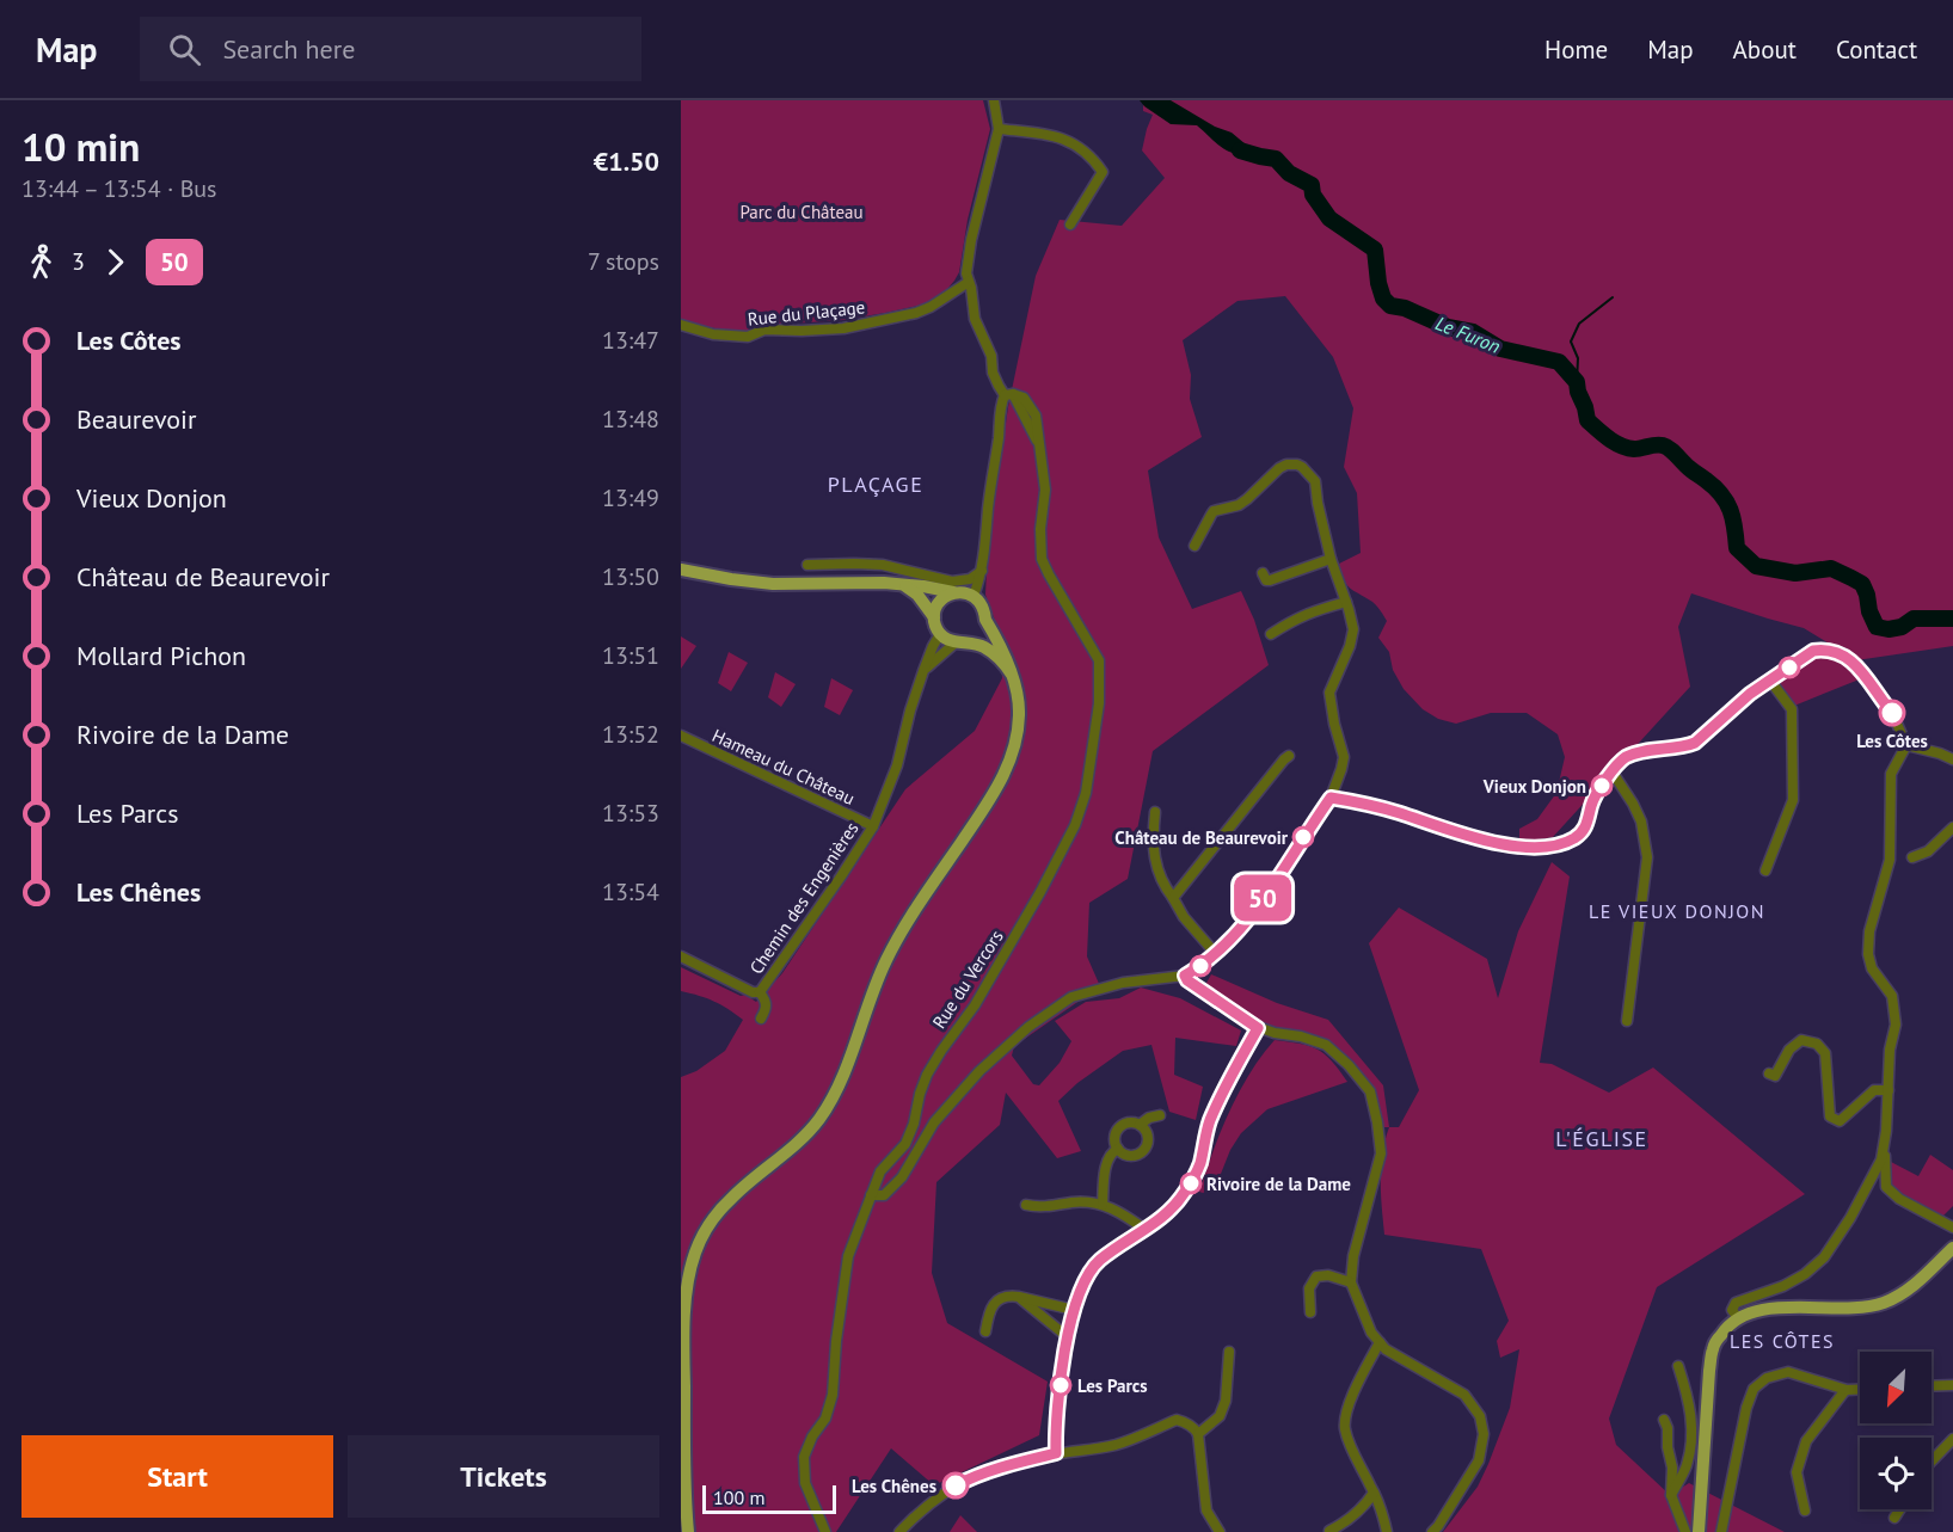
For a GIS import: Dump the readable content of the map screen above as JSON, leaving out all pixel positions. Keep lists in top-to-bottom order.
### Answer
{
  "streets": {
    "street": [
      "Rue du Plaçage",
      "Hameau du Château",
      "Chemin des Engenières",
      "Rue du Vercors"
    ]
  },
  "crossings": [
    ["Rue du Plaçage", "Rue du Vercors"],
    ["Hameau du Château", "Chemin des Engenières"]
  ],
  "districts": [
    "PLAÇAGE",
    "LE VIEUX DONJON",
    "L'ÉGLISE",
    "LES CÔTES"
  ],
  "water": ["Le Furon"],
  "parks": ["Parc du Château"],
  "places": [
    "Les Côtes",
    "Vieux Donjon",
    "Château de Beaurevoir",
    "Rivoire de la Dame",
    "Les Parcs",
    "Les Chênes"
  ],
  "lines": ["bus line 50"],
  "scale_bar": "100 m",
  "north": "bottom left",
  "page": {
    "header": "Map",
    "search": "Search here",
    "nav": [
      "Home",
      "Map",
      "About",
      "Contact"
    ],
    "heading": ["10 min", "13:44 – 13:54 · Bus", "€1.50"],
    "on_map": "50",
    "legs": ["3", "50", "7 stops"],
    "list": [
      {
        "name": "Les Côtes",
        "value": "13:47"
      },
      {
        "name": "Beaurevoir",
        "value": "13:48"
      },
      {
        "name": "Vieux Donjon",
        "value": "13:49"
      },
      {
        "name": "Château de Beaurevoir",
        "value": "13:50"
      },
      {
        "name": "Mollard Pichon",
        "value": "13:51"
      },
      {
        "name": "Rivoire de la Dame",
        "value": "13:52"
      },
      {
        "name": "Les Parcs",
        "value": "13:53"
      },
      {
        "name": "Les Chênes",
        "value": "13:54"
      }
    ],
    "buttons": ["Start", "Tickets"],
    "scale": "100 m"
  }
}
